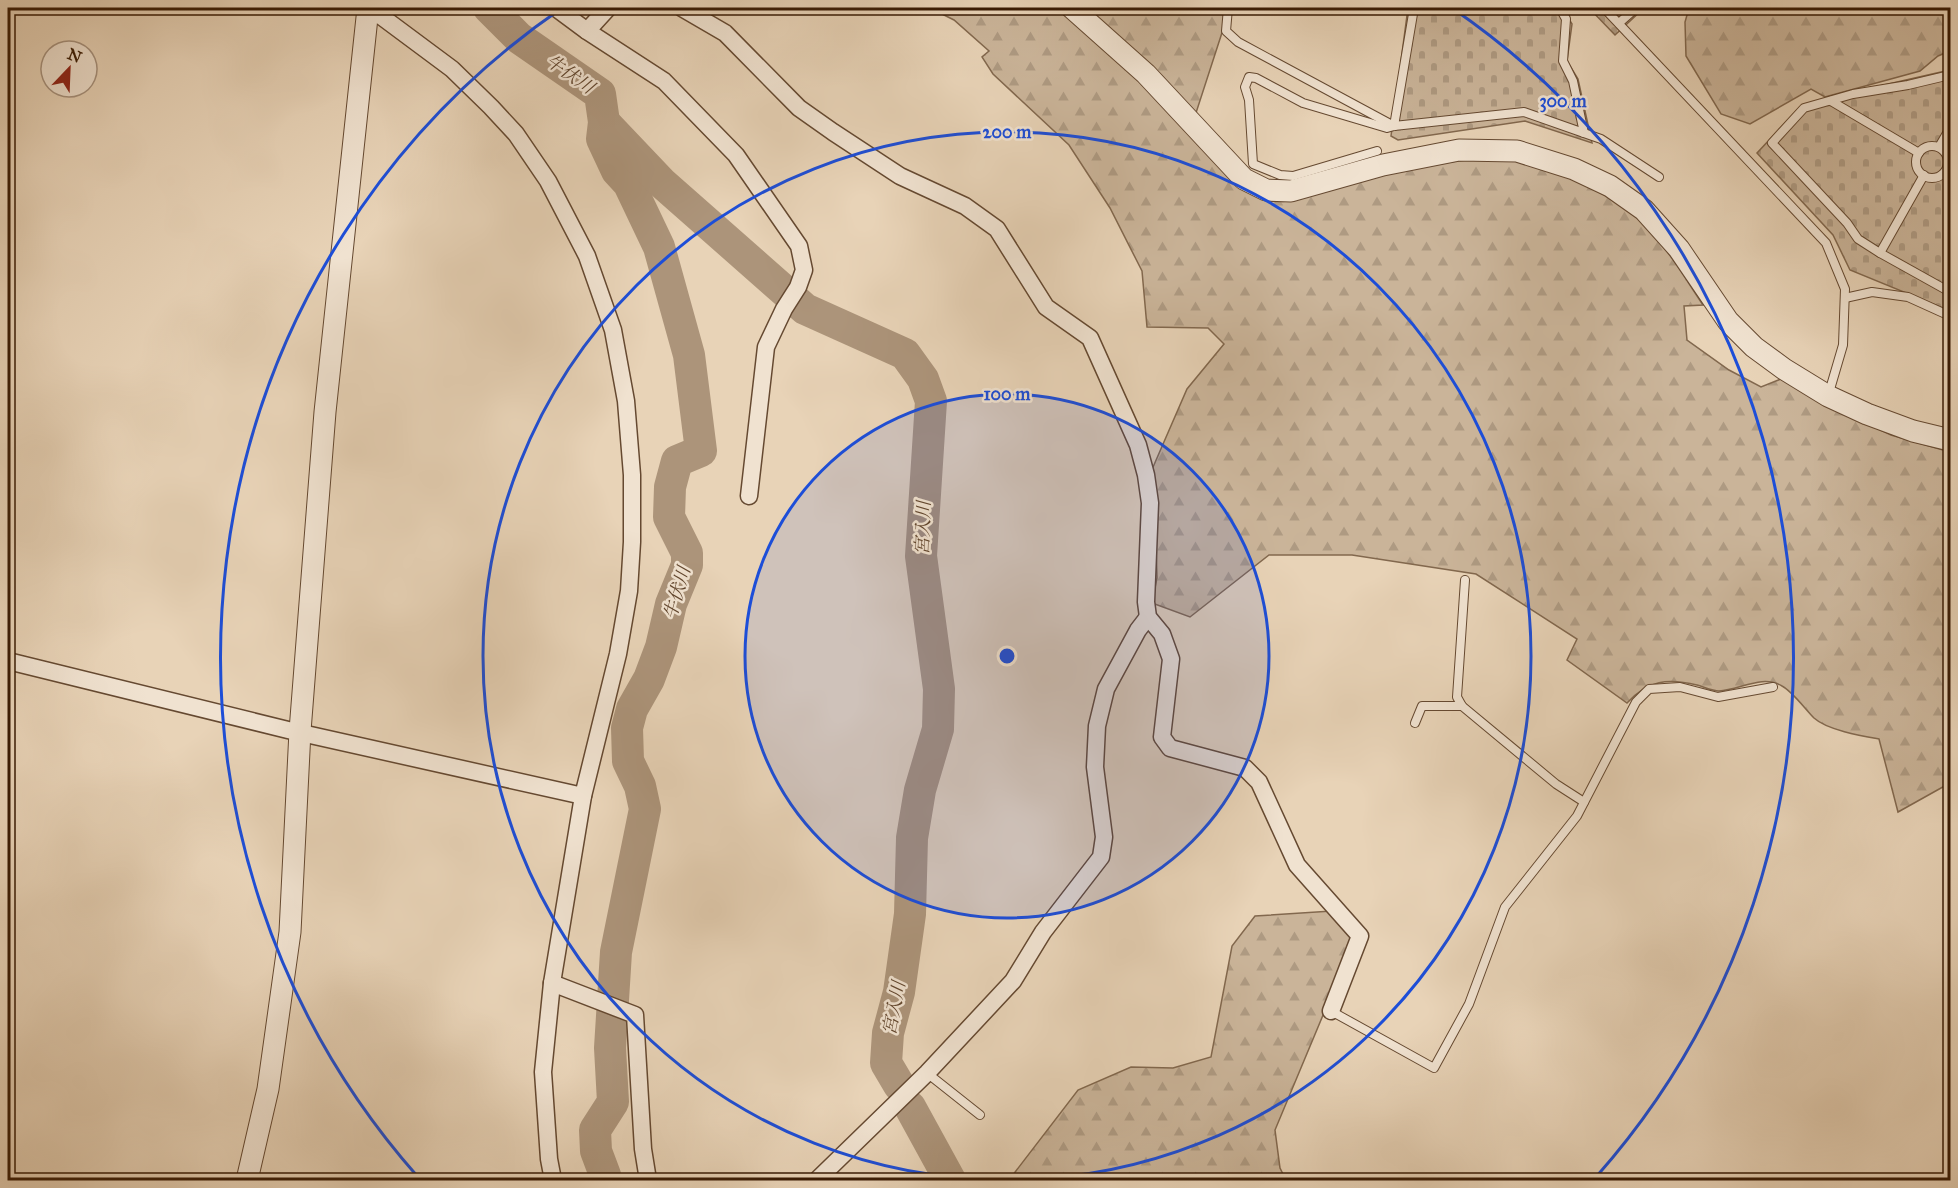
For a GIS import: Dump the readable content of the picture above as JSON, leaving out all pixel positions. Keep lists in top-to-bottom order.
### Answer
{
  "water": ["牛伏川", "宮入川"],
  "north": "top right",
  "rings": ["300 m", "200 m", "100 m"]
}
